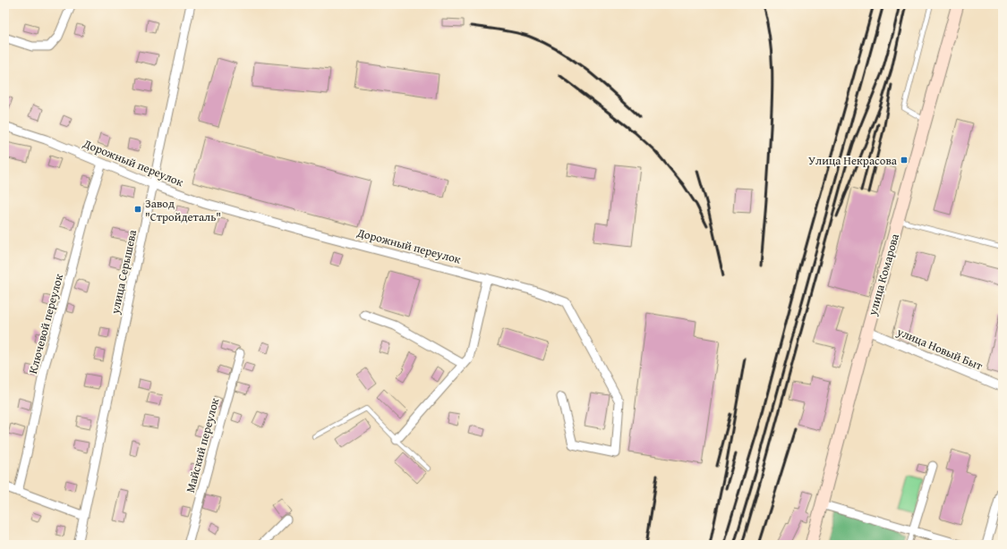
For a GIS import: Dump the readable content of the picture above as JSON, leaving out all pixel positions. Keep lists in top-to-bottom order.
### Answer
{
  "streets": {
    "main road": ["улица Комарова"],
    "street": [
      "Дорожный переулок",
      "улица Серышева",
      "Ключевой переулок",
      "улица Новый Быт",
      "Майский переулок"
    ]
  },
  "crossings": [
    ["Дорожный переулок", "улица Серышева"],
    ["Дорожный переулок", "Ключевой переулок"],
    ["улица Комарова", "улица Новый Быт"]
  ],
  "places": {
    "transit": ["Улица Некрасова", "Завод \"Стройдеталь\""]
  }
}
